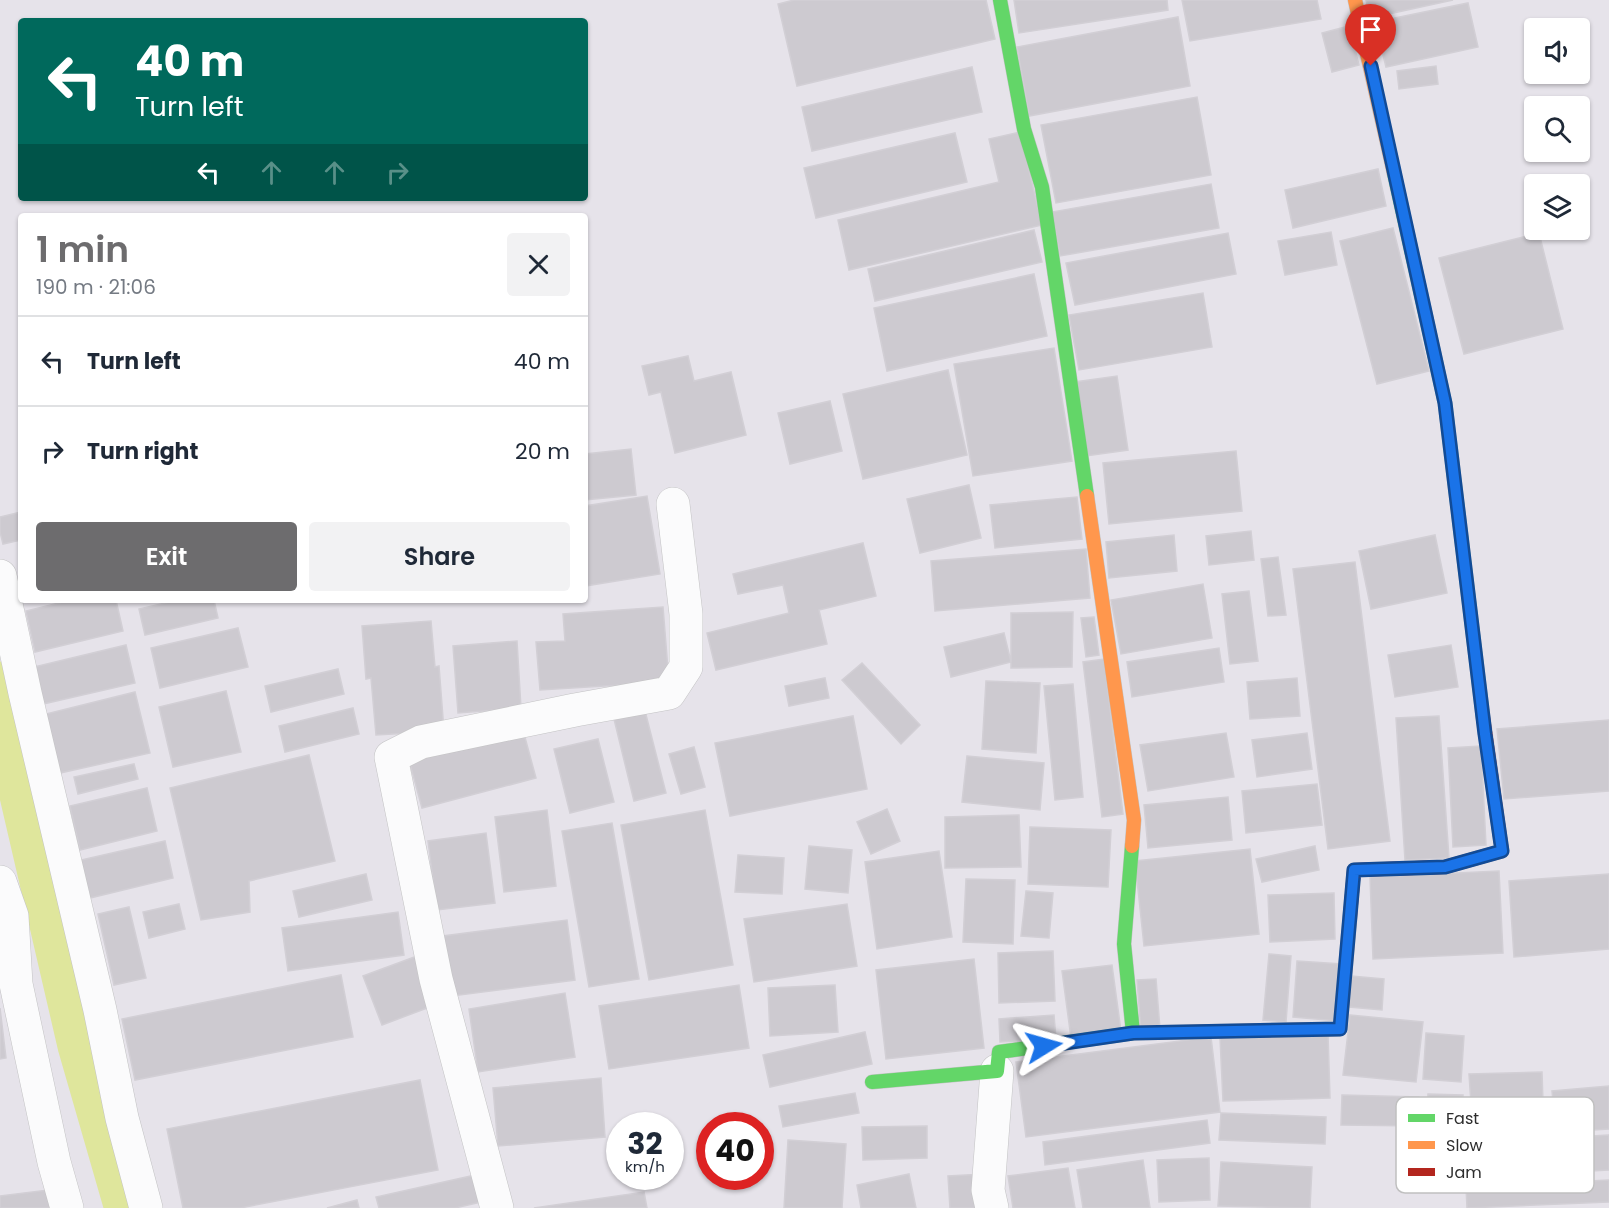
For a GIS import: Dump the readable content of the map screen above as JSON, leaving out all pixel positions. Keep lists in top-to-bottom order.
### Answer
{
  "legend": ["Fast", "Slow", "Jam"],
  "page": {
    "turn": ["40 m", "Turn left"],
    "heading": ["1 min", "190 m · 21:06"],
    "list": [
      {
        "name": "Turn left",
        "value": "40 m"
      },
      {
        "name": "Turn right",
        "value": "20 m"
      }
    ],
    "buttons": ["Exit", "Share"],
    "speed": "32 km/h",
    "limit": "40"
  }
}
